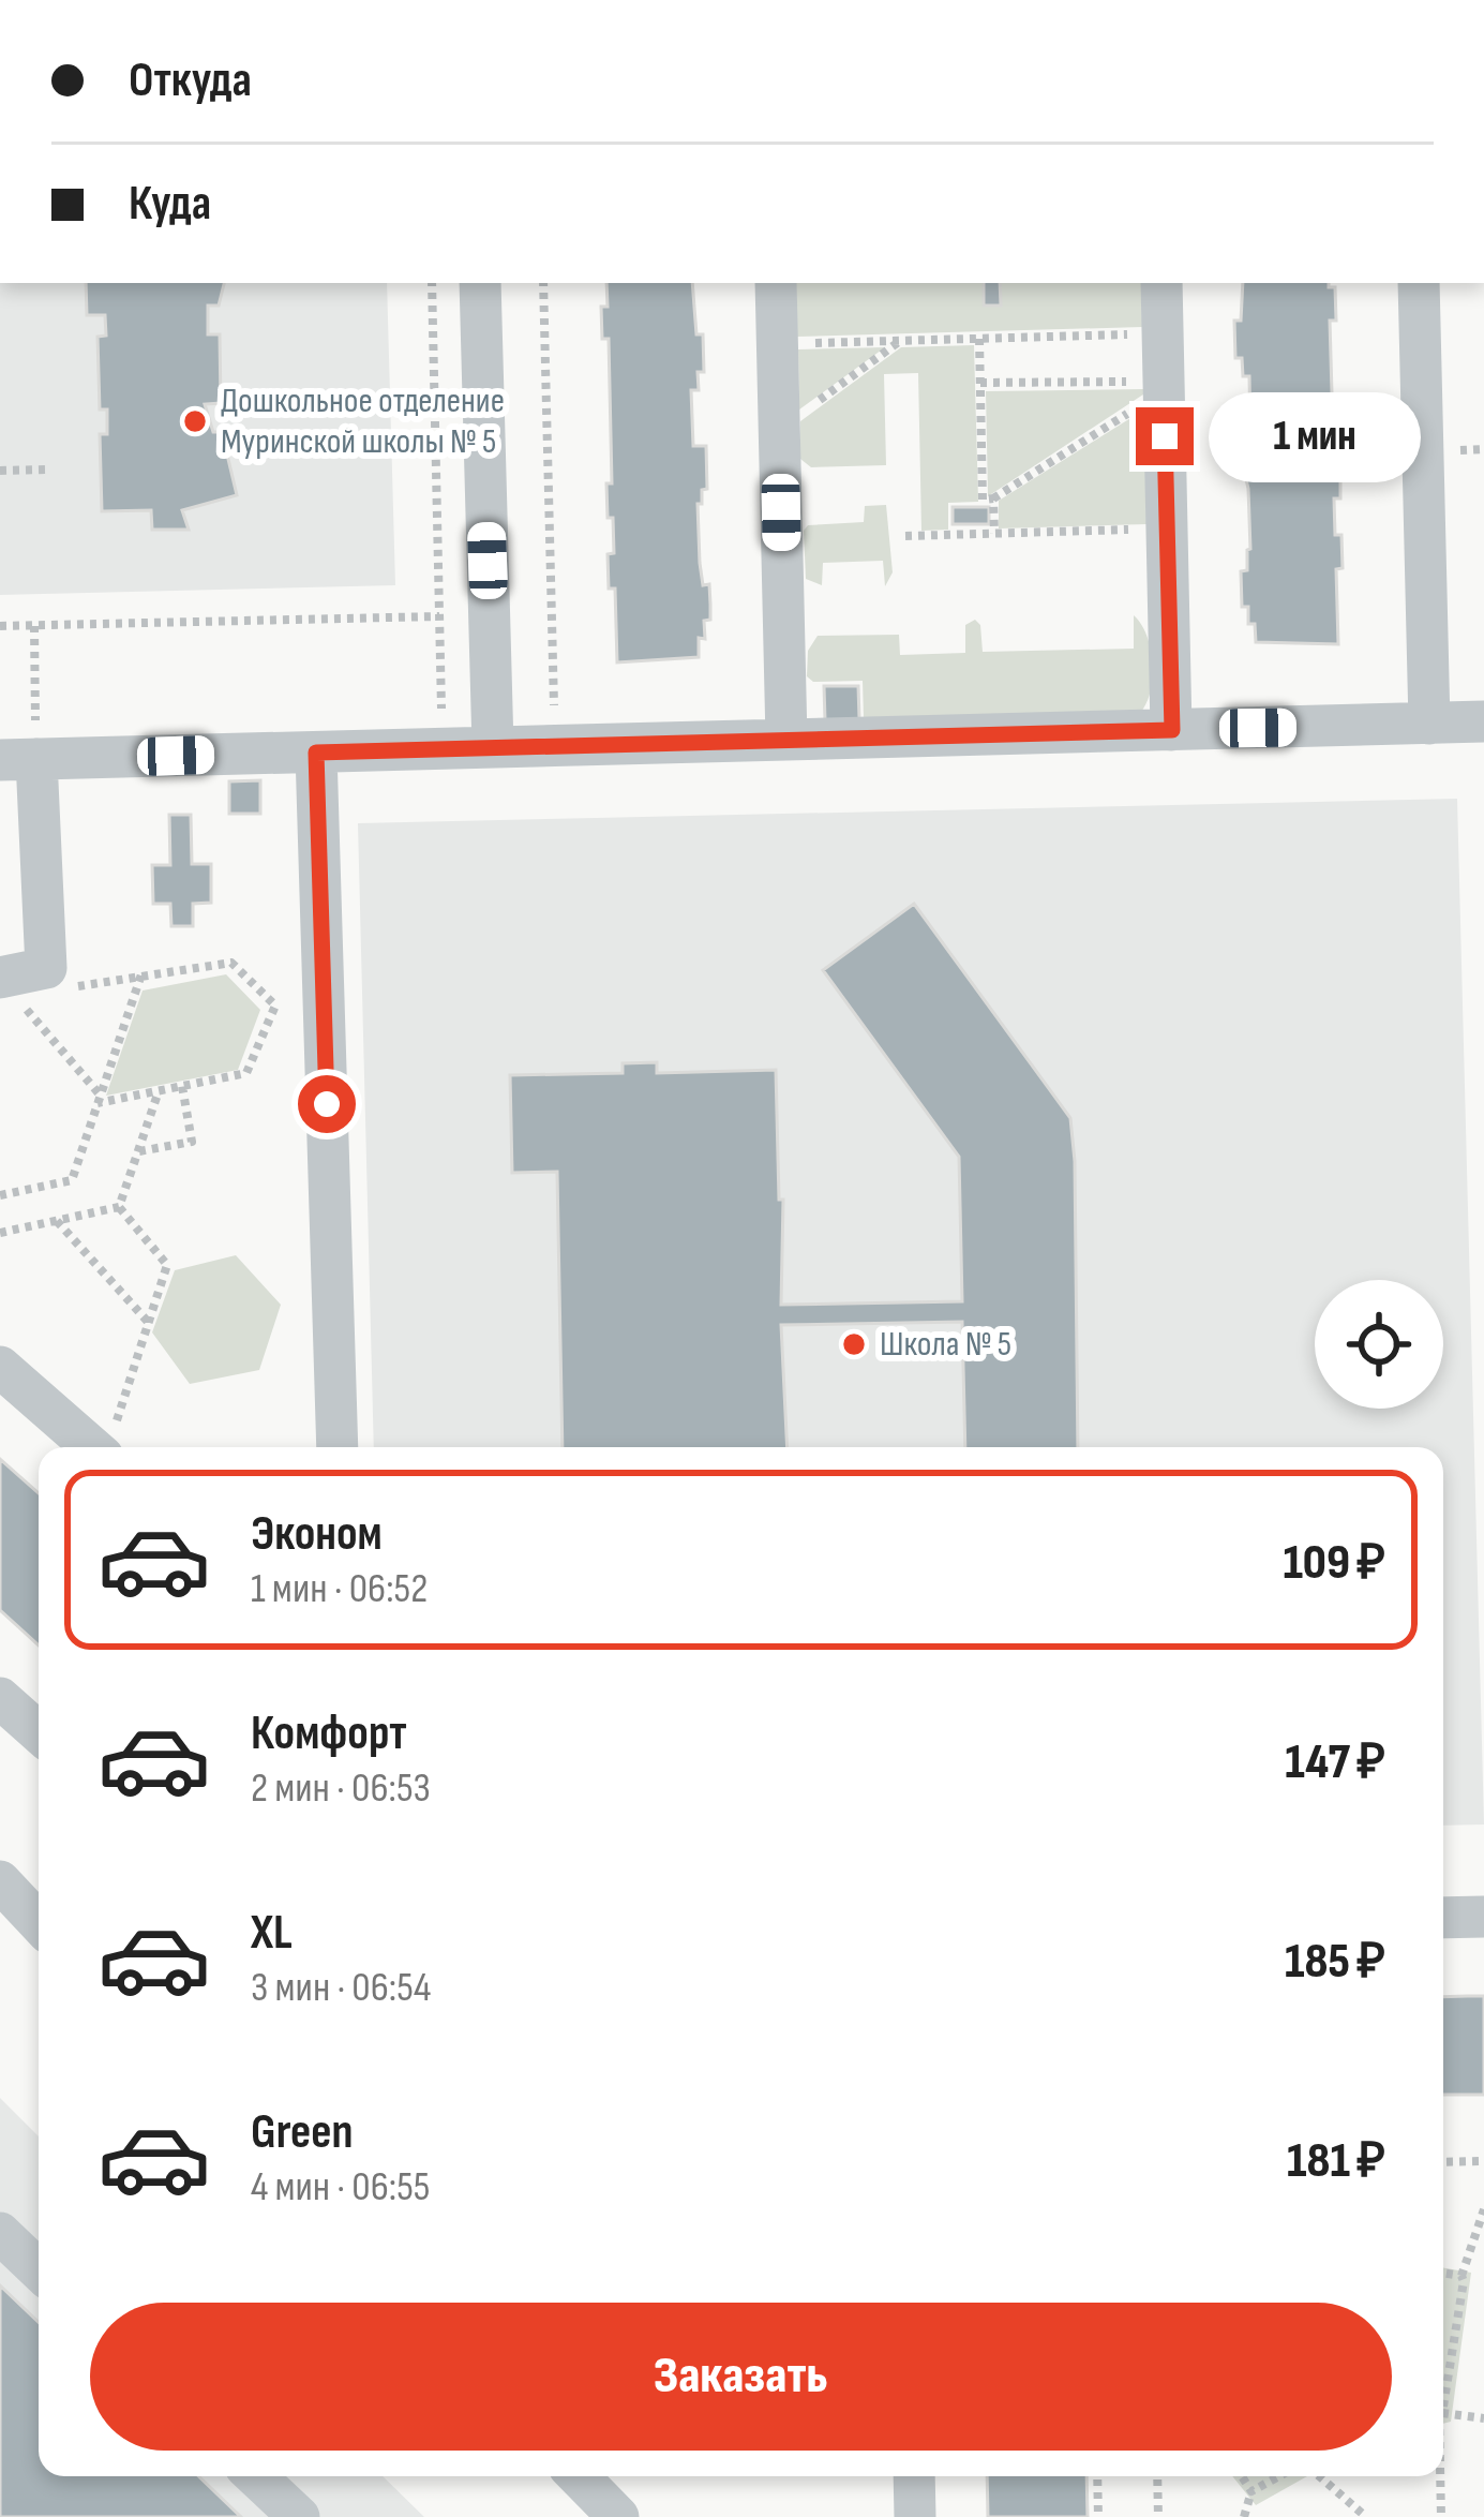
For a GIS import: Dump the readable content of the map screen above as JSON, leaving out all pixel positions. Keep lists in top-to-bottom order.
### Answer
{
  "places": ["Дошкольное отделение Муринской школы № 5", "Школа № 5"],
  "page": {
    "banner": ["Откуда", "Куда"],
    "bubble": "1 мин",
    "list": [
      {
        "name": "Эконом",
        "note": "1 мин · 06:52",
        "value": "109 ₽"
      },
      {
        "name": "Комфорт",
        "note": "2 мин · 06:53",
        "value": "147 ₽"
      },
      {
        "name": "XL",
        "note": "3 мин · 06:54",
        "value": "185 ₽"
      },
      {
        "name": "Green",
        "note": "4 мин · 06:55",
        "value": "181 ₽"
      }
    ],
    "buttons": "Заказать"
  }
}
